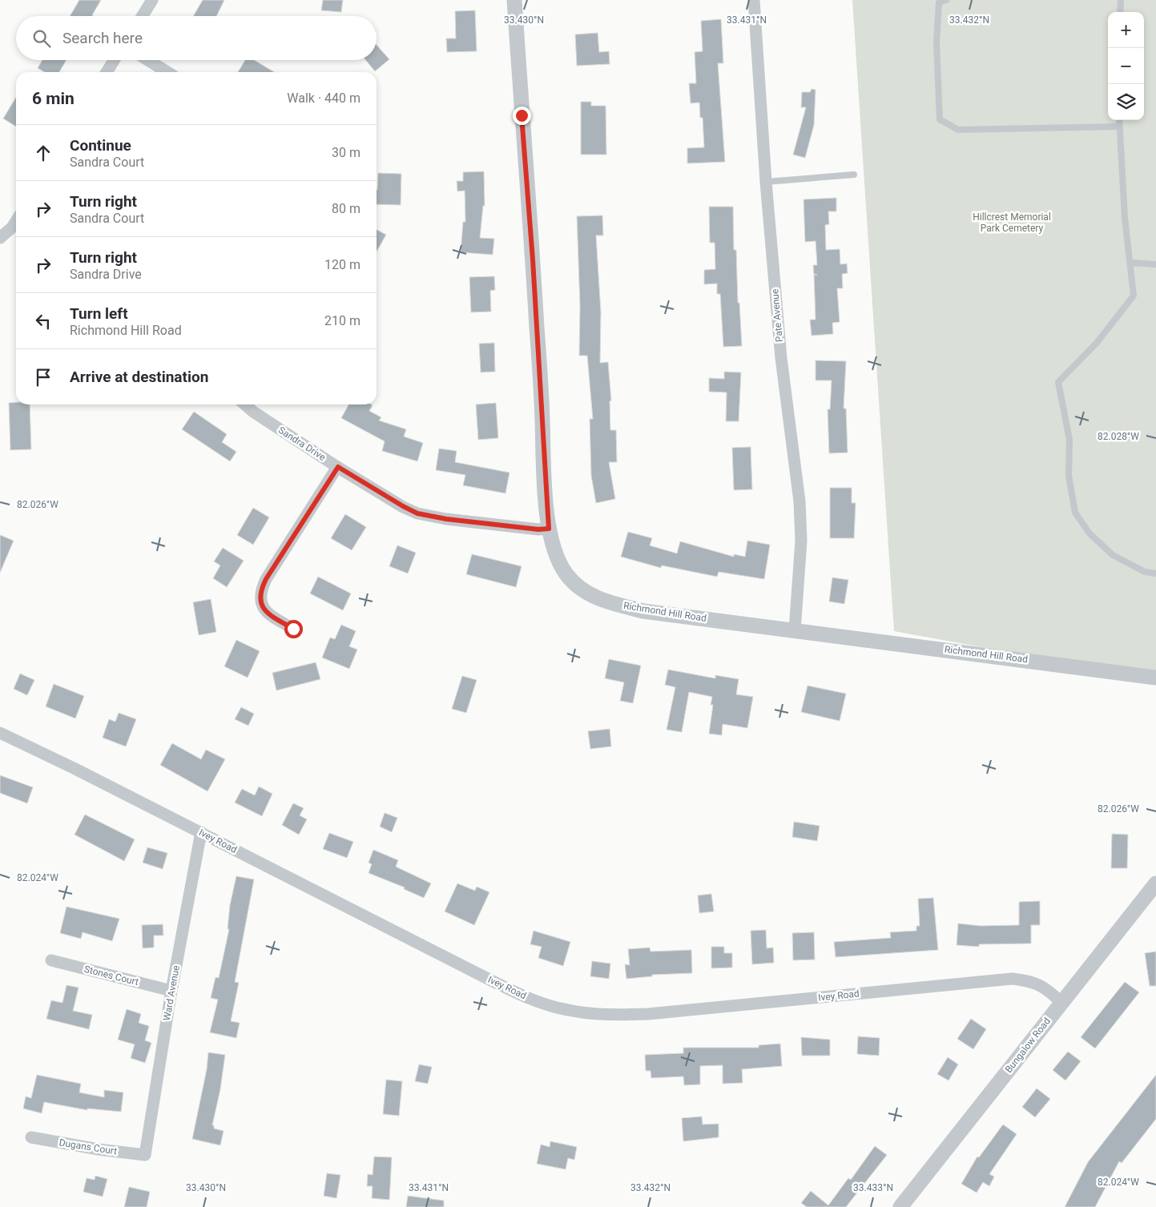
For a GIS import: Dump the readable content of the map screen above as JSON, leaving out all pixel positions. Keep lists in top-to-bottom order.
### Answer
{
  "streets": {
    "street": [
      "Pate Avenue",
      "Sandra Drive",
      "Richmond Hill Road",
      "Ivey Road",
      "Stones Court",
      "Ward Avenue",
      "Bungalow Road",
      "Dugans Court"
    ]
  },
  "crossings": [
    ["Pate Avenue", "Richmond Hill Road"],
    ["Sandra Drive", "Richmond Hill Road"],
    ["Ivey Road", "Ward Avenue"],
    ["Ivey Road", "Bungalow Road"],
    ["Stones Court", "Ward Avenue"],
    ["Ward Avenue", "Dugans Court"]
  ],
  "parks": ["Hillcrest Memorial Park Cemetery"],
  "page": {
    "map_buttons": ["+", "−"],
    "search": "Search here",
    "heading": ["6 min", "Walk · 440 m"],
    "list": [
      ["Continue", "Sandra Court", "30 m"],
      ["Turn right", "Sandra Court", "80 m"],
      ["Turn right", "Sandra Drive", "120 m"],
      ["Turn left", "Richmond Hill Road", "210 m"],
      "Arrive at destination"
    ]
  },
  "coordinates": [
    "33.430°N",
    "33.431°N",
    "33.432°N",
    "82.028°W",
    "82.026°W",
    "82.024°W",
    "33.433°N"
  ]
}
